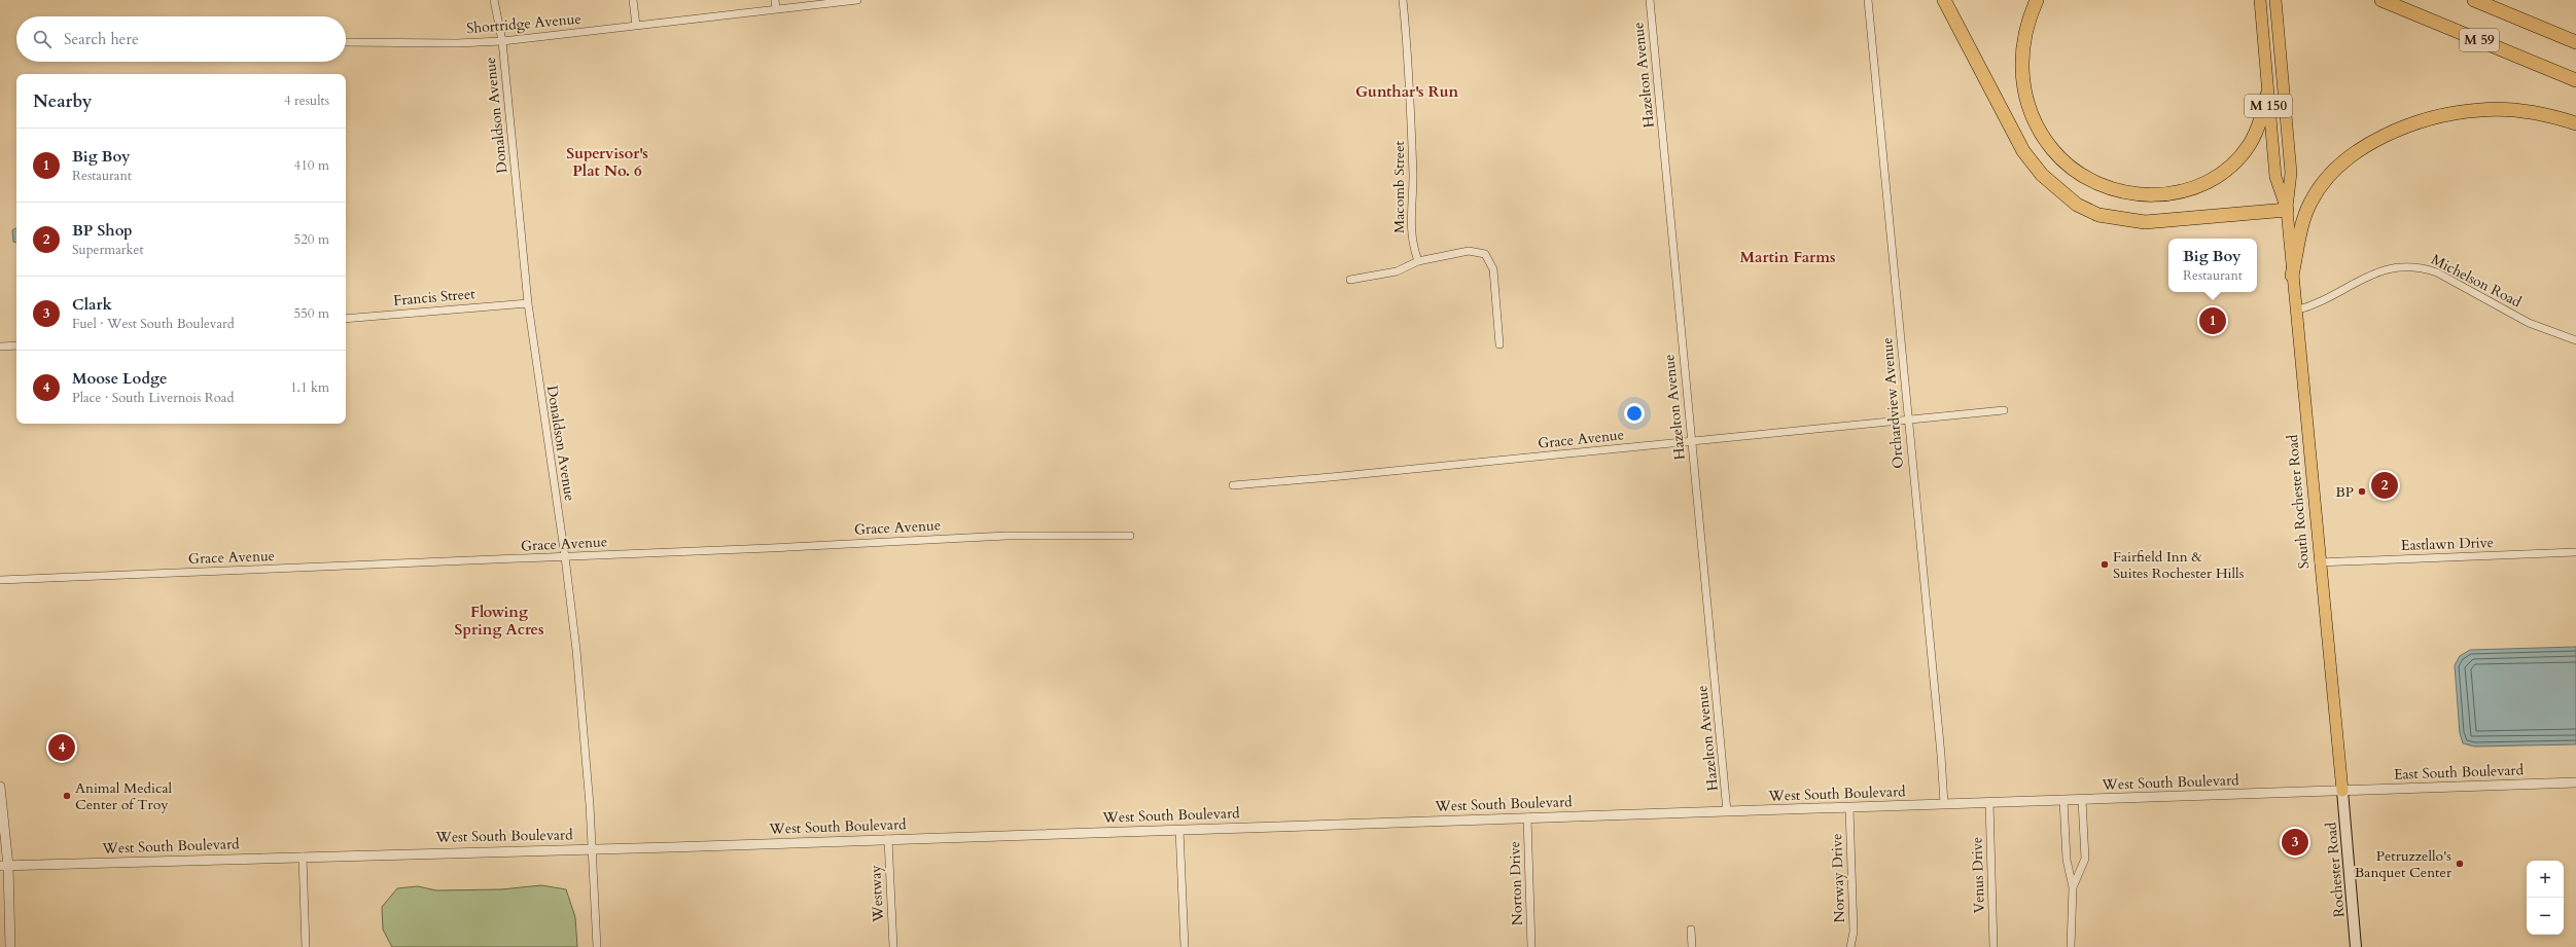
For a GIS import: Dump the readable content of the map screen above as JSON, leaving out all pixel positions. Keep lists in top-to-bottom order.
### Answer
{
  "streets": {
    "highway": ["M 59"],
    "main road": ["M 150", "South Rochester Road", "Rochester Road"],
    "street": [
      "Shortridge Avenue",
      "Hazelton Avenue",
      "Donaldson Avenue",
      "Macomb Street",
      "Michelson Road",
      "Francis Street",
      "Orchardview Avenue",
      "Grace Avenue",
      "Eastlawn Drive",
      "East South Boulevard",
      "West South Boulevard",
      "Venus Drive",
      "Norway Drive",
      "Norton Drive",
      "Westway"
    ]
  },
  "crossings": [
    ["Shortridge Avenue", "Donaldson Avenue"],
    ["Hazelton Avenue", "Grace Avenue"],
    ["Hazelton Avenue", "West South Boulevard"],
    ["Donaldson Avenue", "Francis Street"],
    ["Donaldson Avenue", "Grace Avenue"],
    ["Donaldson Avenue", "West South Boulevard"],
    ["Michelson Road", "South Rochester Road"],
    ["Orchardview Avenue", "Grace Avenue"],
    ["Orchardview Avenue", "West South Boulevard"],
    ["South Rochester Road", "Eastlawn Drive"],
    ["South Rochester Road", "East South Boulevard"],
    ["South Rochester Road", "West South Boulevard"],
    ["South Rochester Road", "Rochester Road"],
    ["East South Boulevard", "West South Boulevard"],
    ["East South Boulevard", "Rochester Road"],
    ["West South Boulevard", "Rochester Road"],
    ["West South Boulevard", "Venus Drive"],
    ["West South Boulevard", "Norway Drive"],
    ["West South Boulevard", "Norton Drive"],
    ["West South Boulevard", "Westway"]
  ],
  "districts": [
    "Gunthar's Run",
    "Supervisor's Plat No. 6",
    "Martin Farms",
    "Flowing Spring Acres"
  ],
  "places": [
    "BP",
    "Fairfield Inn & Suites Rochester Hills",
    "Animal Medical Center of Troy",
    "Petruzzello's Banquet Center"
  ],
  "page": {
    "search": "Search here",
    "heading": ["Nearby", "4 results"],
    "list": [
      {
        "mark": "1",
        "name": "Big Boy",
        "note": "Restaurant",
        "value": "410 m"
      },
      {
        "mark": "2",
        "name": "BP Shop",
        "note": "Supermarket",
        "value": "520 m"
      },
      {
        "mark": "3",
        "name": "Clark",
        "note": "Fuel · West South Boulevard",
        "value": "550 m"
      },
      {
        "mark": "4",
        "name": "Moose Lodge",
        "note": "Place · South Livernois Road",
        "value": "1.1 km"
      }
    ],
    "popup": ["Big Boy", "Restaurant"],
    "pins": [
      "1",
      "2",
      "4",
      "3"
    ],
    "map_buttons": ["+", "−"]
  }
}
